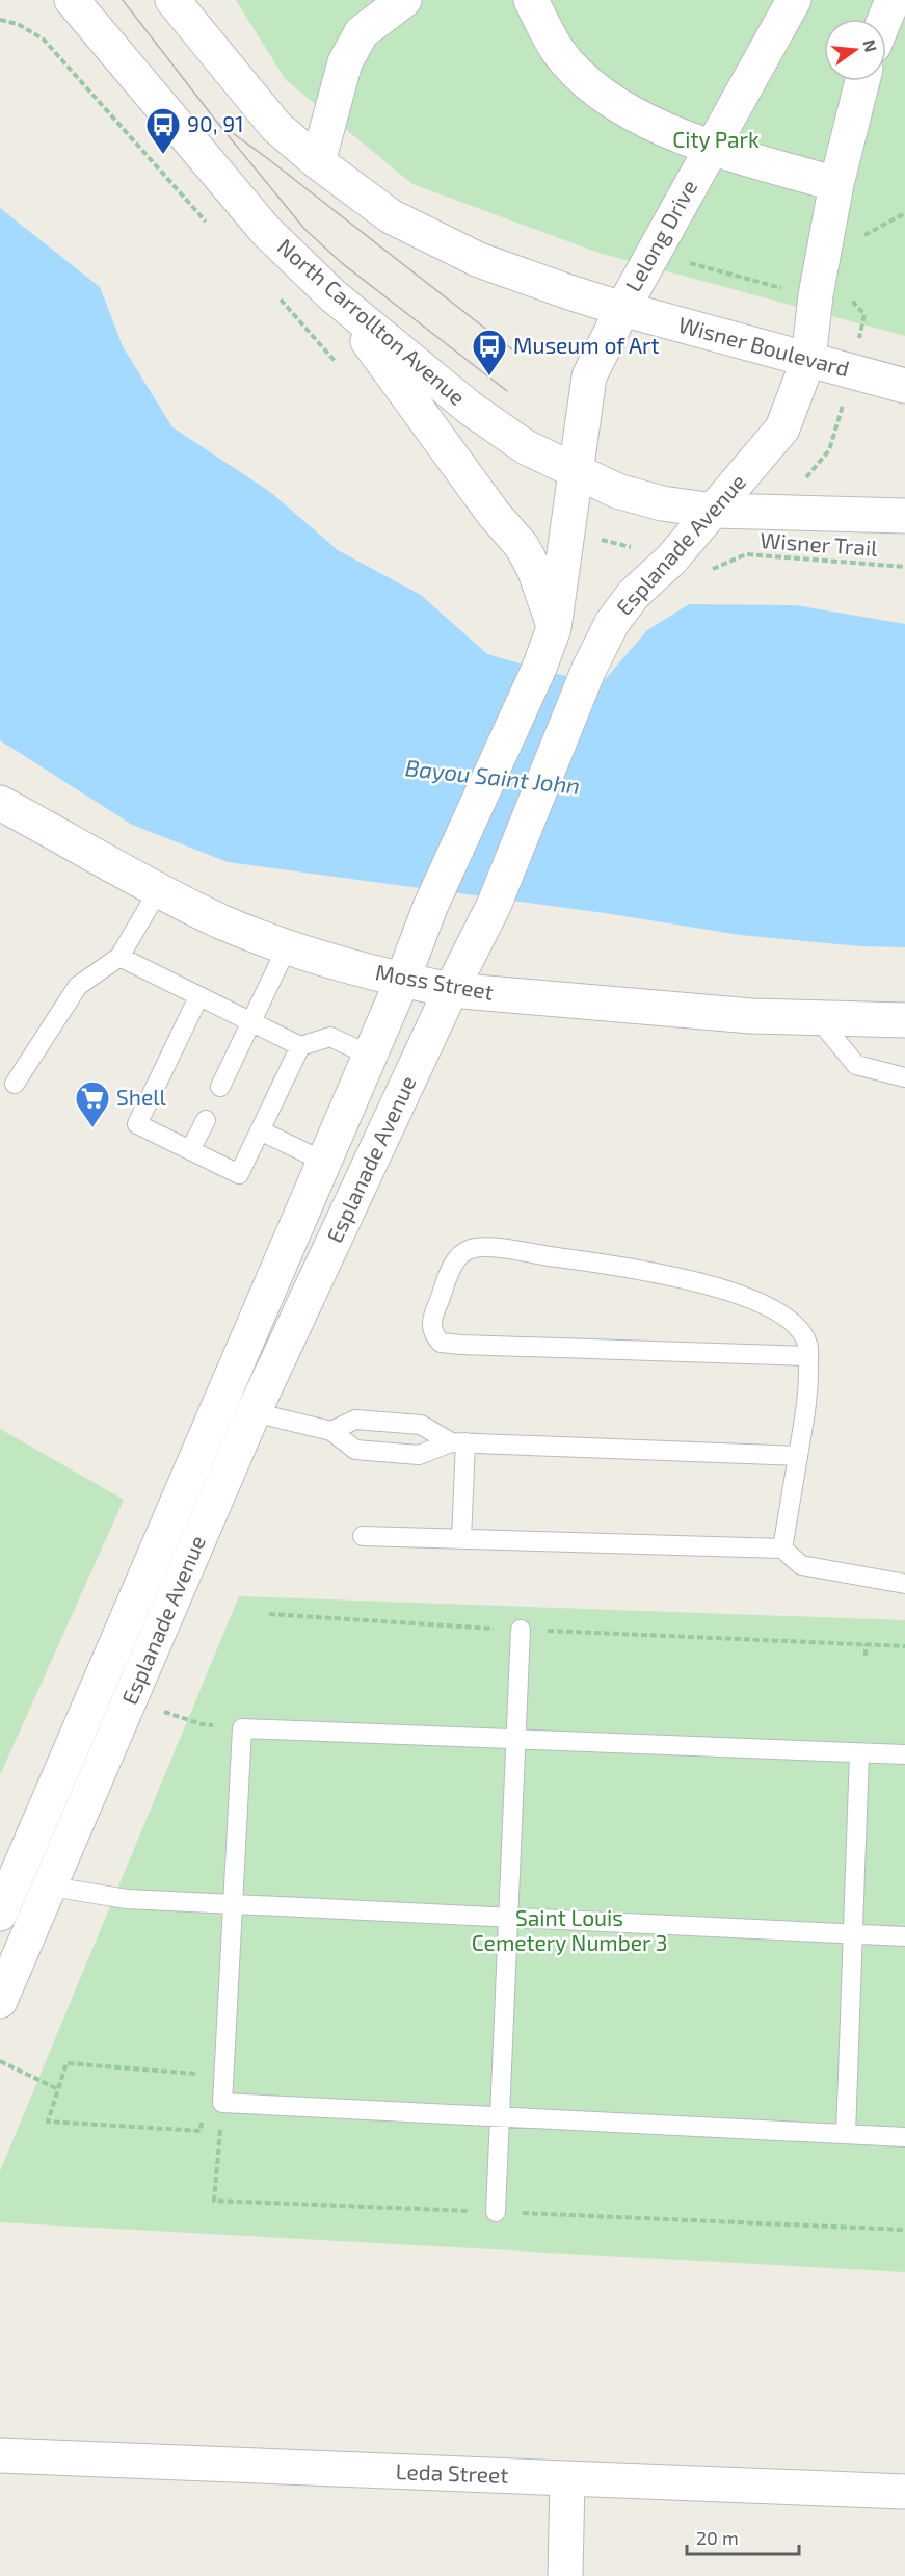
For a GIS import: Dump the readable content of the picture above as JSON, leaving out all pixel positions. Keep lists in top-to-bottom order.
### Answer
{
  "streets": {
    "street": [
      "Lelong Drive",
      "North Carrollton Avenue",
      "Wisner Boulevard",
      "Esplanade Avenue",
      "Moss Street",
      "Leda Street"
    ],
    "path": ["Wisner Trail"]
  },
  "crossings": [
    ["Lelong Drive", "Wisner Boulevard"],
    ["Lelong Drive", "Esplanade Avenue"],
    ["North Carrollton Avenue", "Esplanade Avenue"],
    ["Wisner Boulevard", "Esplanade Avenue"],
    ["Esplanade Avenue", "Moss Street"]
  ],
  "water": ["Bayou Saint John"],
  "parks": ["City Park", "Saint Louis Cemetery Number 3"],
  "places": {
    "bus stop": ["90, 91", "Museum of Art"],
    "supermarket": ["Shell"]
  },
  "scale_bar": "20 m",
  "north": "right"
}
